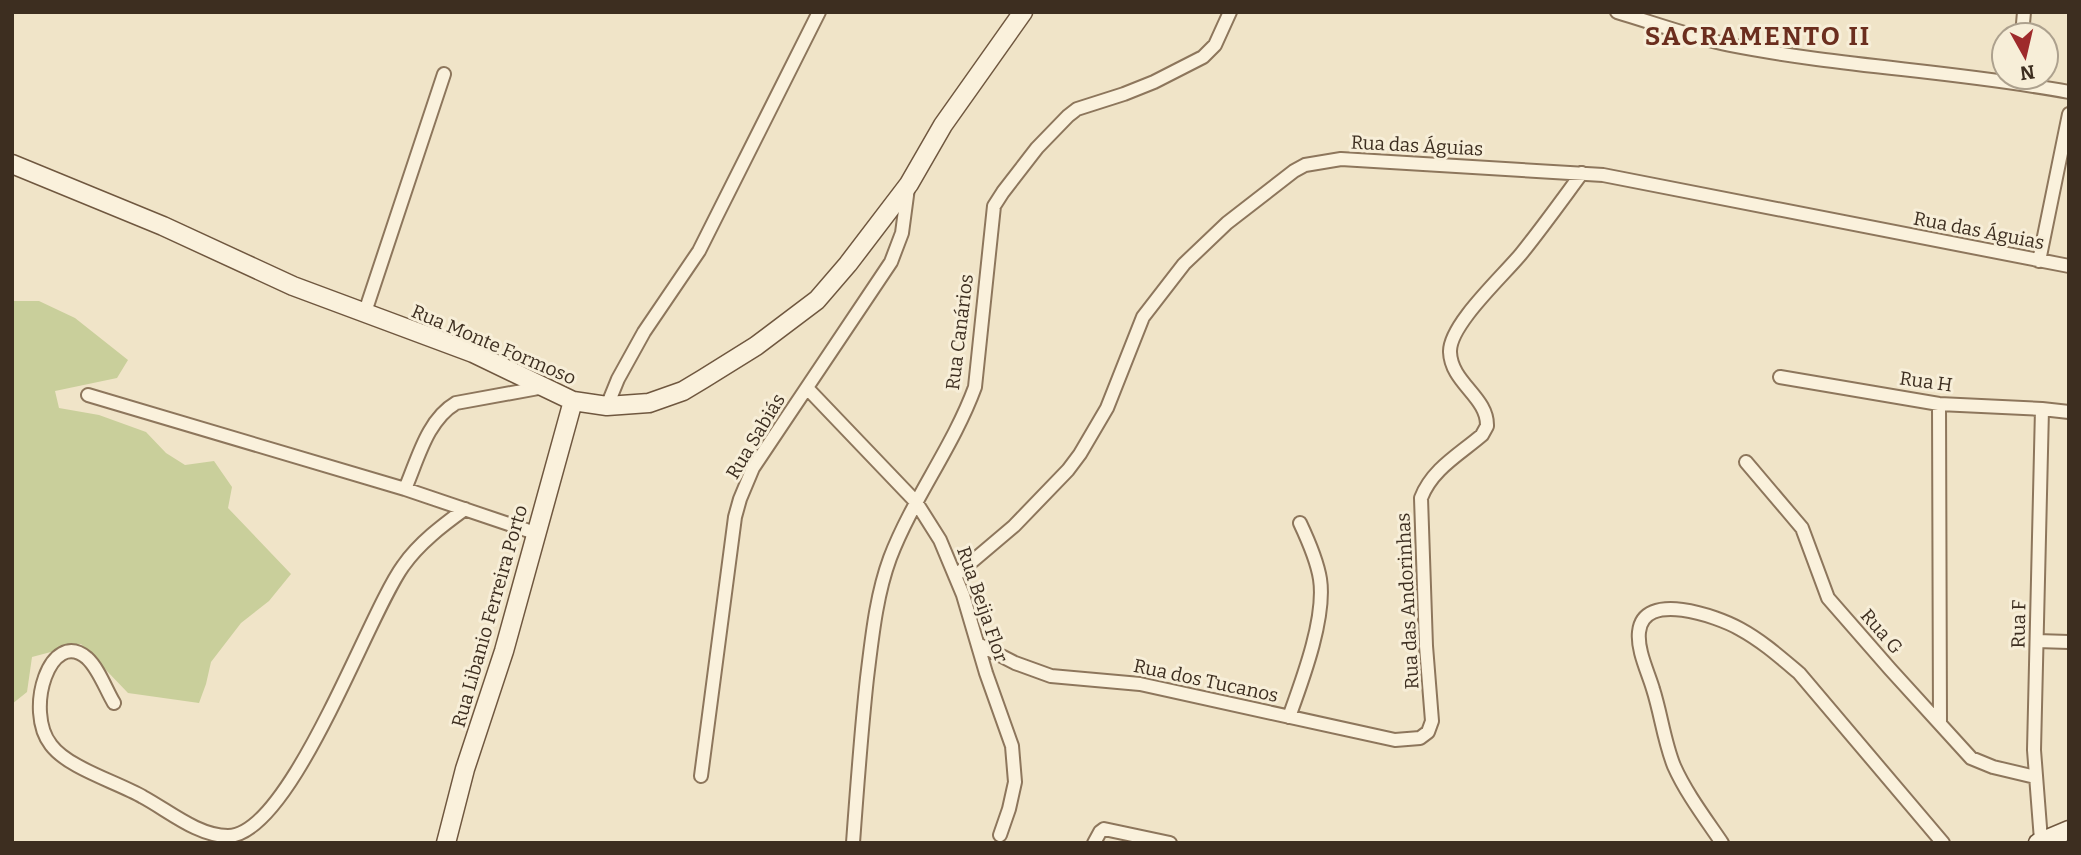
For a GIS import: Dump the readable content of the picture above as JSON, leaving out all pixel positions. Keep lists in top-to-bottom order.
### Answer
{
  "streets": {
    "street": [
      "Rua das Águias",
      "Rua Canários",
      "Rua Monte Formoso",
      "Rua H",
      "Rua Sabiás",
      "Rua das Andorinhas",
      "Rua Beija Flor",
      "Rua Libanio Ferreira Porto",
      "Rua F",
      "Rua G",
      "Rua dos Tucanos"
    ]
  },
  "crossings": [
    ["Rua das Águias", "Rua das Andorinhas"],
    ["Rua das Águias", "Rua Beija Flor"],
    ["Rua Canários", "Rua Beija Flor"],
    ["Rua Monte Formoso", "Rua Sabiás"],
    ["Rua Monte Formoso", "Rua Libanio Ferreira Porto"],
    ["Rua H", "Rua F"],
    ["Rua Sabiás", "Rua Beija Flor"],
    ["Rua das Andorinhas", "Rua dos Tucanos"],
    ["Rua Beija Flor", "Rua dos Tucanos"],
    ["Rua F", "Rua G"]
  ],
  "districts": ["SACRAMENTO II"],
  "north": "bottom"
}
